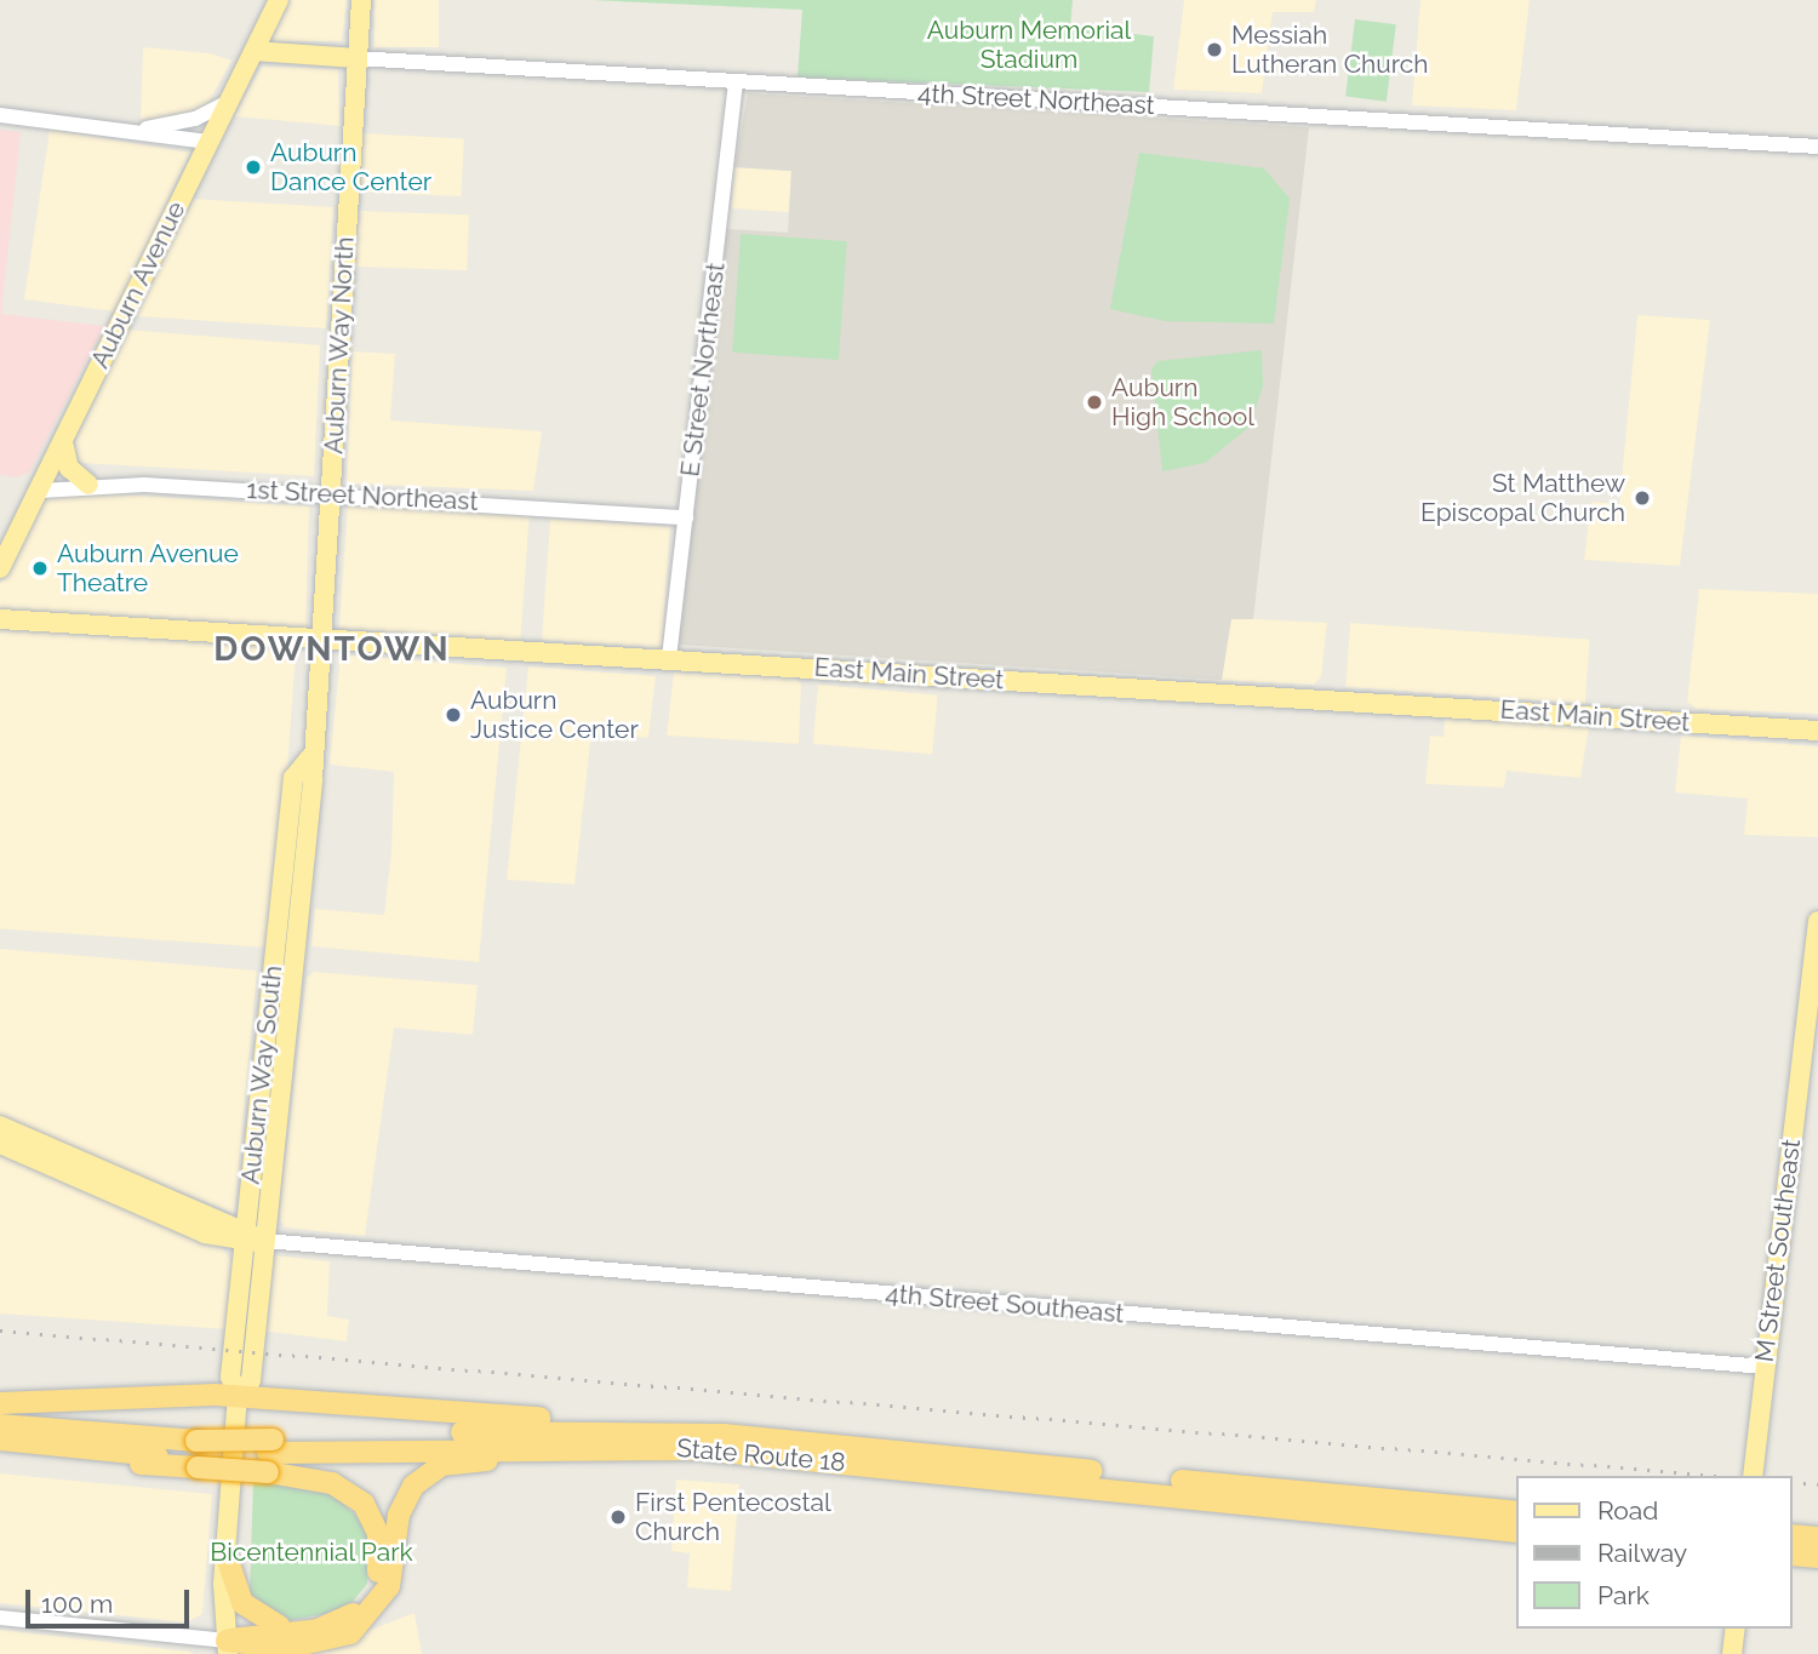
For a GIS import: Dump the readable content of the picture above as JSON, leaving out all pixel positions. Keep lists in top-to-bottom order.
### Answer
{
  "streets": {
    "highway": ["State Route 18"],
    "main road": [
      "4th Street Northeast",
      "Auburn Avenue",
      "Auburn Way North",
      "East Main Street",
      "Auburn Way South",
      "M Street Southeast"
    ],
    "street": ["E Street Northeast", "1st Street Northeast", "4th Street Southeast"]
  },
  "crossings": [
    ["4th Street Northeast", "Auburn Avenue"],
    ["4th Street Northeast", "Auburn Way North"],
    ["4th Street Northeast", "E Street Northeast"],
    ["Auburn Avenue", "1st Street Northeast"],
    ["Auburn Way North", "1st Street Northeast"],
    ["Auburn Way North", "East Main Street"],
    ["Auburn Way North", "Auburn Way South"],
    ["E Street Northeast", "1st Street Northeast"],
    ["E Street Northeast", "East Main Street"],
    ["East Main Street", "Auburn Way South"],
    ["Auburn Way South", "4th Street Southeast"],
    ["M Street Southeast", "4th Street Southeast"]
  ],
  "districts": ["DOWNTOWN"],
  "parks": ["Auburn Memorial Stadium", "Bicentennial Park"],
  "places": [
    "Messiah Lutheran Church",
    "Auburn Dance Center",
    "Auburn High School",
    "St Matthew Episcopal Church",
    "Auburn Avenue Theatre",
    "Auburn Justice Center",
    "First Pentecostal Church"
  ],
  "legend": ["Road", "Railway", "Park"],
  "scale_bar": "100 m"
}
